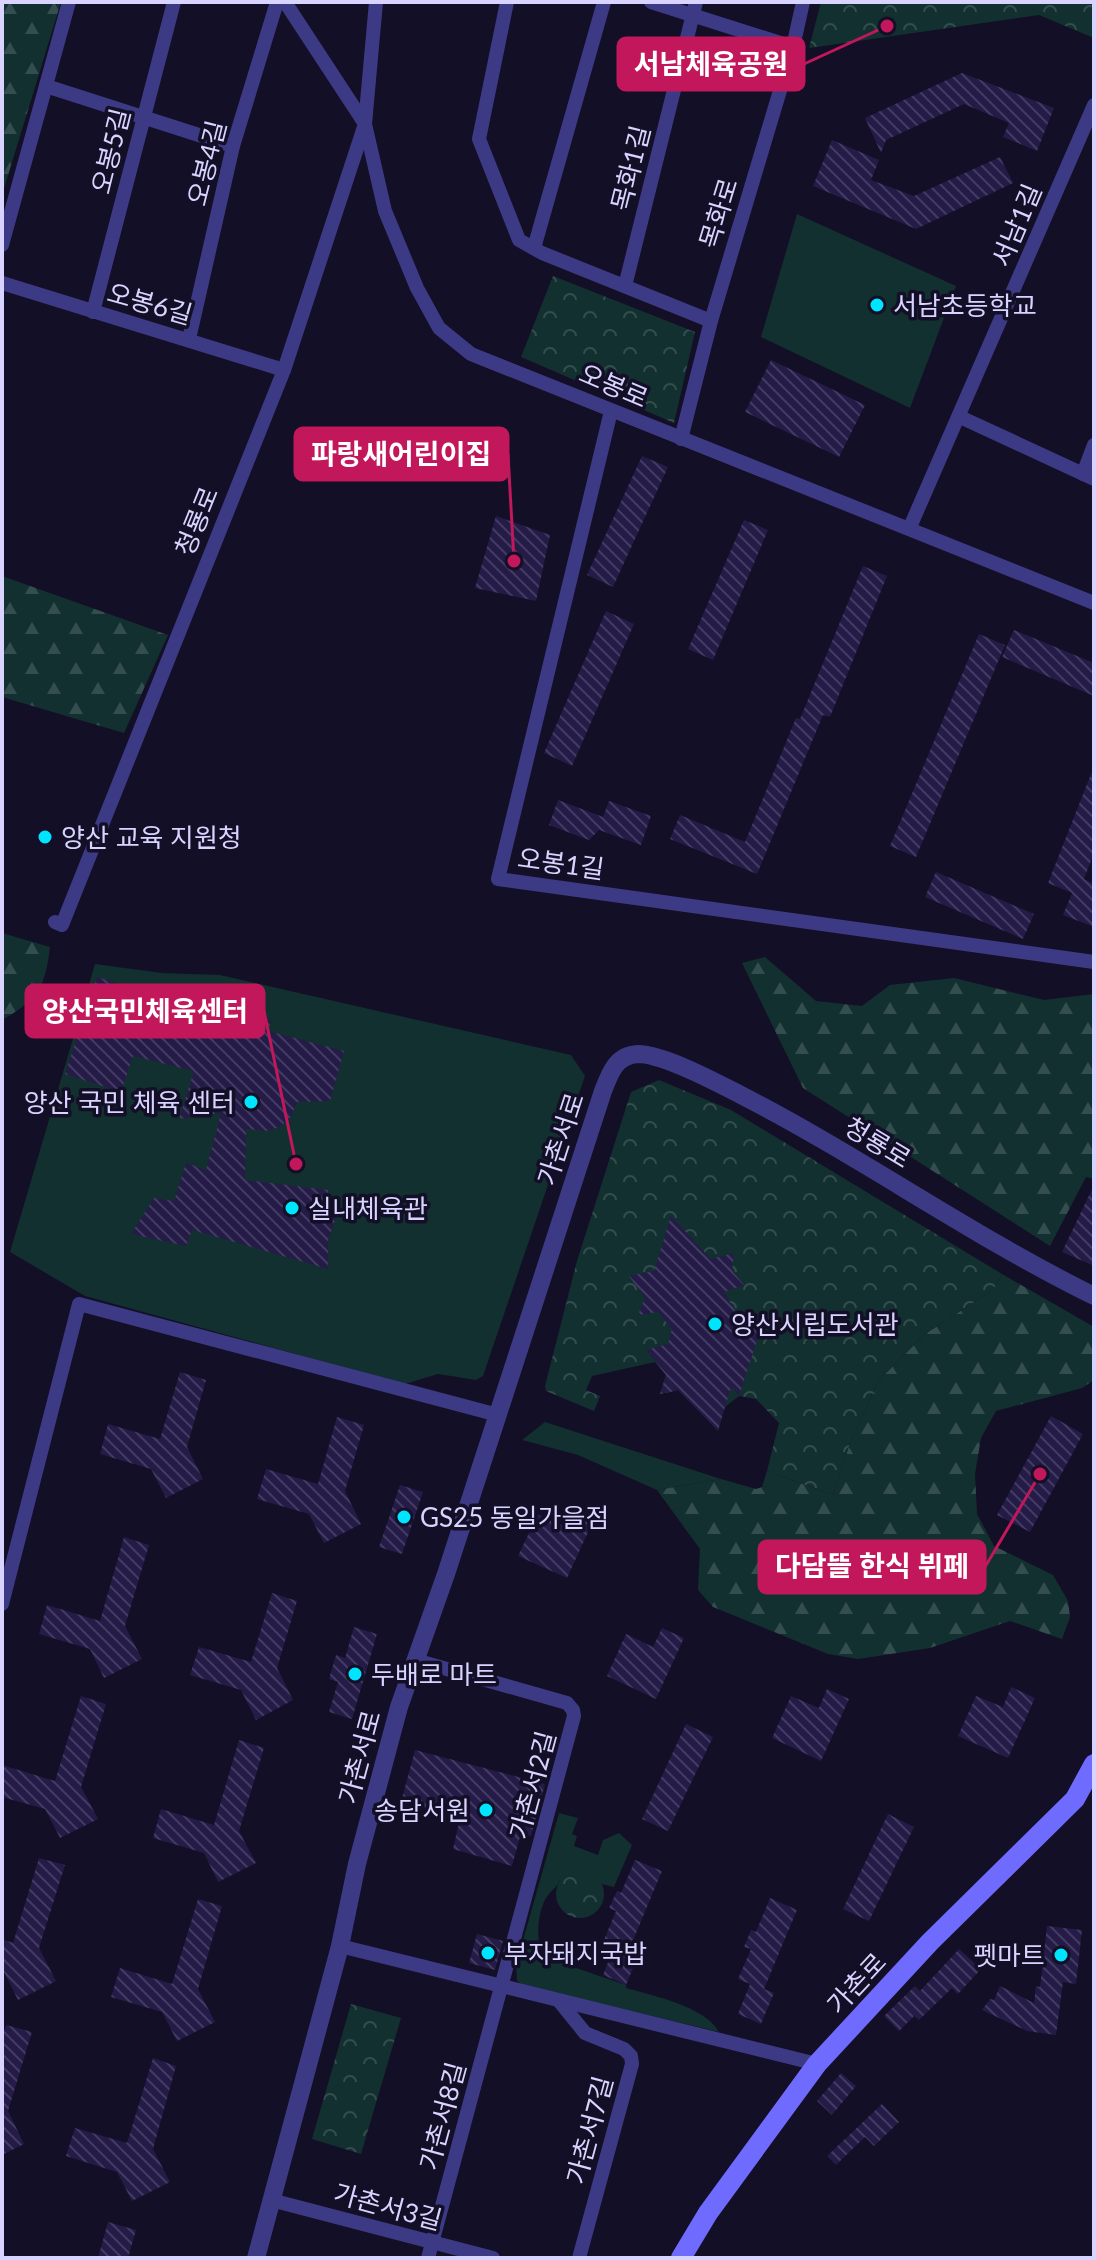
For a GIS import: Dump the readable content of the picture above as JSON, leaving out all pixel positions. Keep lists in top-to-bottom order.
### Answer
{
  "streets": {
    "main road": ["가촌로"],
    "street": [
      "오봉5길",
      "오봉4길",
      "목화1길",
      "목화로",
      "서남1길",
      "오봉6길",
      "오봉로",
      "청룡로",
      "오봉1길",
      "가촌서로",
      "가촌서2길",
      "가촌서8길",
      "가촌서7길",
      "가촌서3길"
    ]
  },
  "crossings": [
    ["오봉5길", "오봉6길"],
    ["오봉4길", "오봉6길"],
    ["목화로", "오봉로"],
    ["서남1길", "오봉로"],
    ["오봉6길", "청룡로"],
    ["오봉로", "청룡로"],
    ["오봉로", "오봉1길"],
    ["청룡로", "가촌서로"],
    ["가촌서로", "가촌서2길"],
    ["가촌서로", "가촌서3길"],
    ["가촌서2길", "가촌서8길"],
    ["가촌서8길", "가촌서3길"]
  ],
  "places": [
    "서남체육공원",
    "서남초등학교",
    "파랑새어린이집",
    "양산 교육 지원청",
    "양산 국민 체육 센터",
    "양산국민체육센터",
    "실내체육관",
    "양산시립도서관",
    "다담뜰 한식 뷔페",
    "GS25 동일가을점",
    "두배로 마트",
    "송담서원",
    "부자돼지국밥",
    "펫마트"
  ]
}
